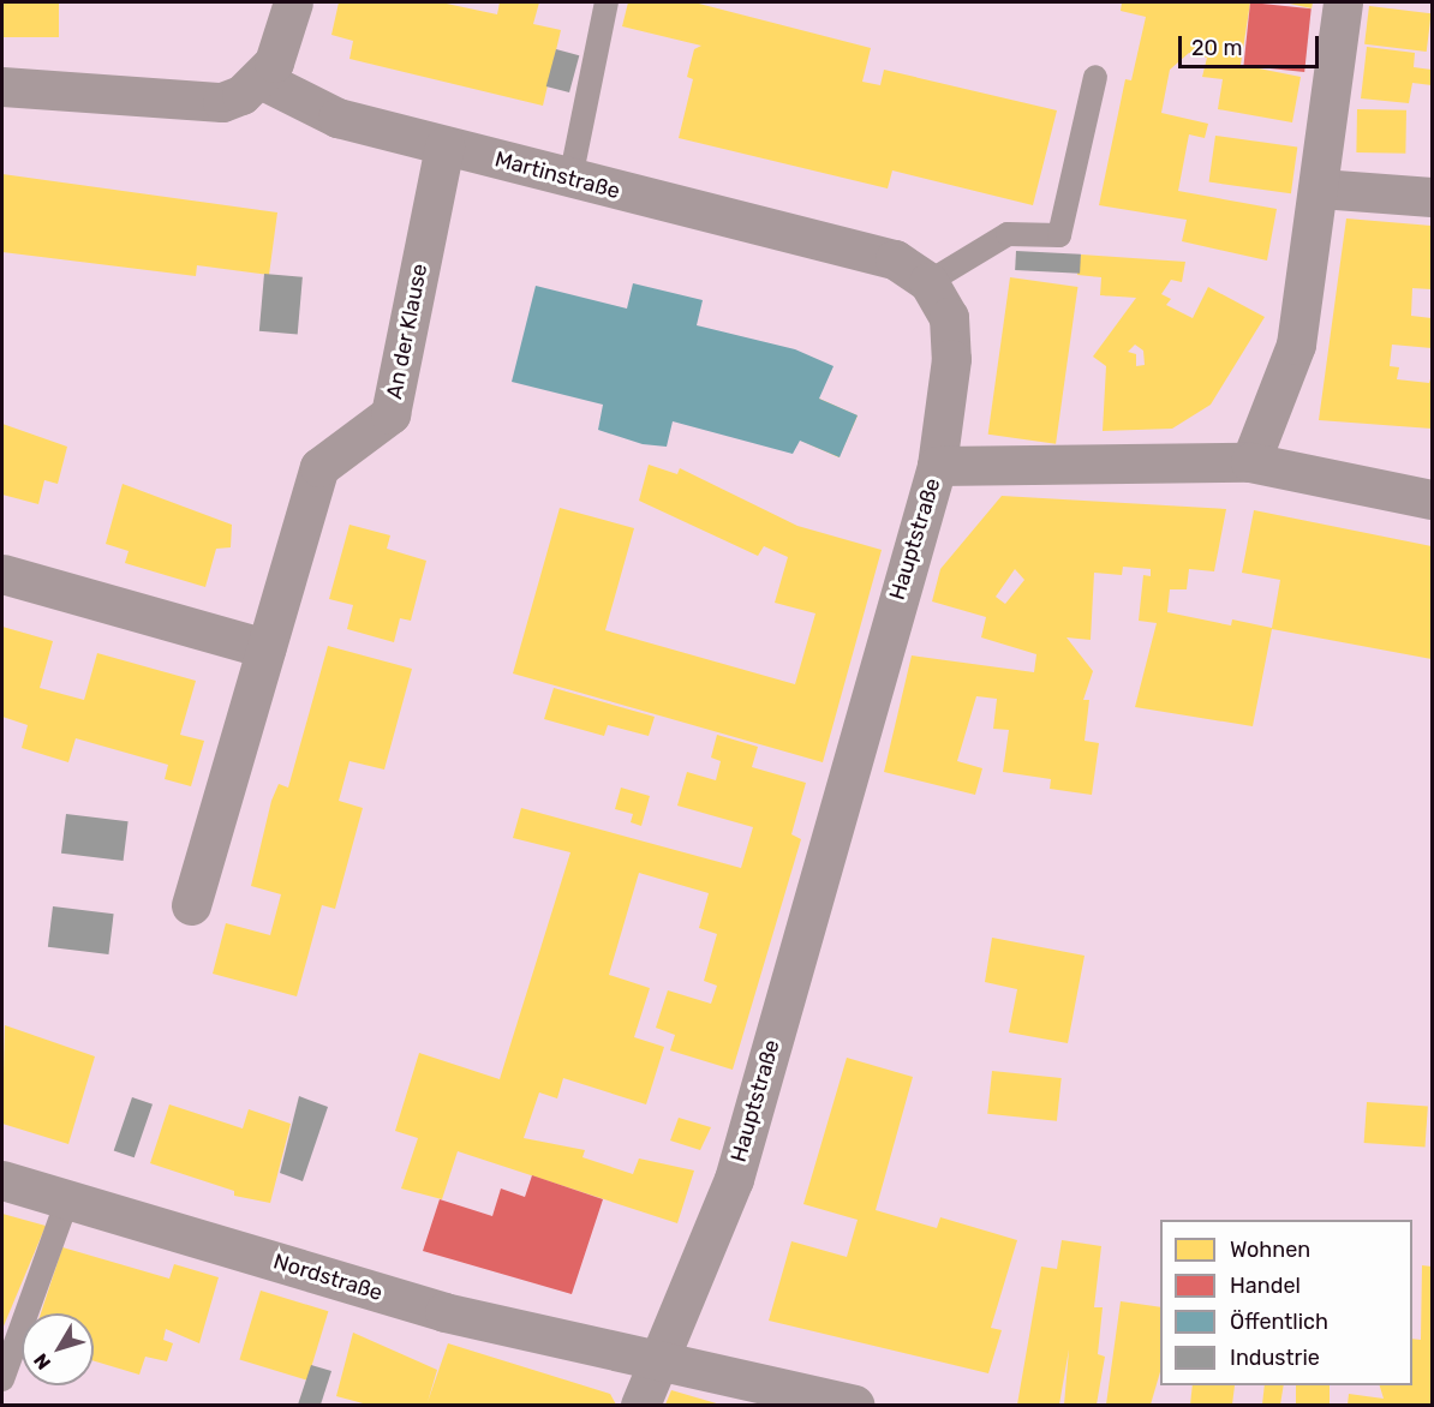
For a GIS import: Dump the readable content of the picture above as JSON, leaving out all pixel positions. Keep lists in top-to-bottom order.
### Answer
{
  "streets": {
    "street": [
      "Martinstraße",
      "An der Klause",
      "Hauptstraße",
      "Nordstraße"
    ]
  },
  "crossings": [
    ["Martinstraße", "An der Klause"],
    ["Hauptstraße", "Nordstraße"]
  ],
  "legend": [
    "Wohnen",
    "Handel",
    "Öffentlich",
    "Industrie"
  ],
  "scale_bar": "20 m",
  "north": "bottom left"
}
